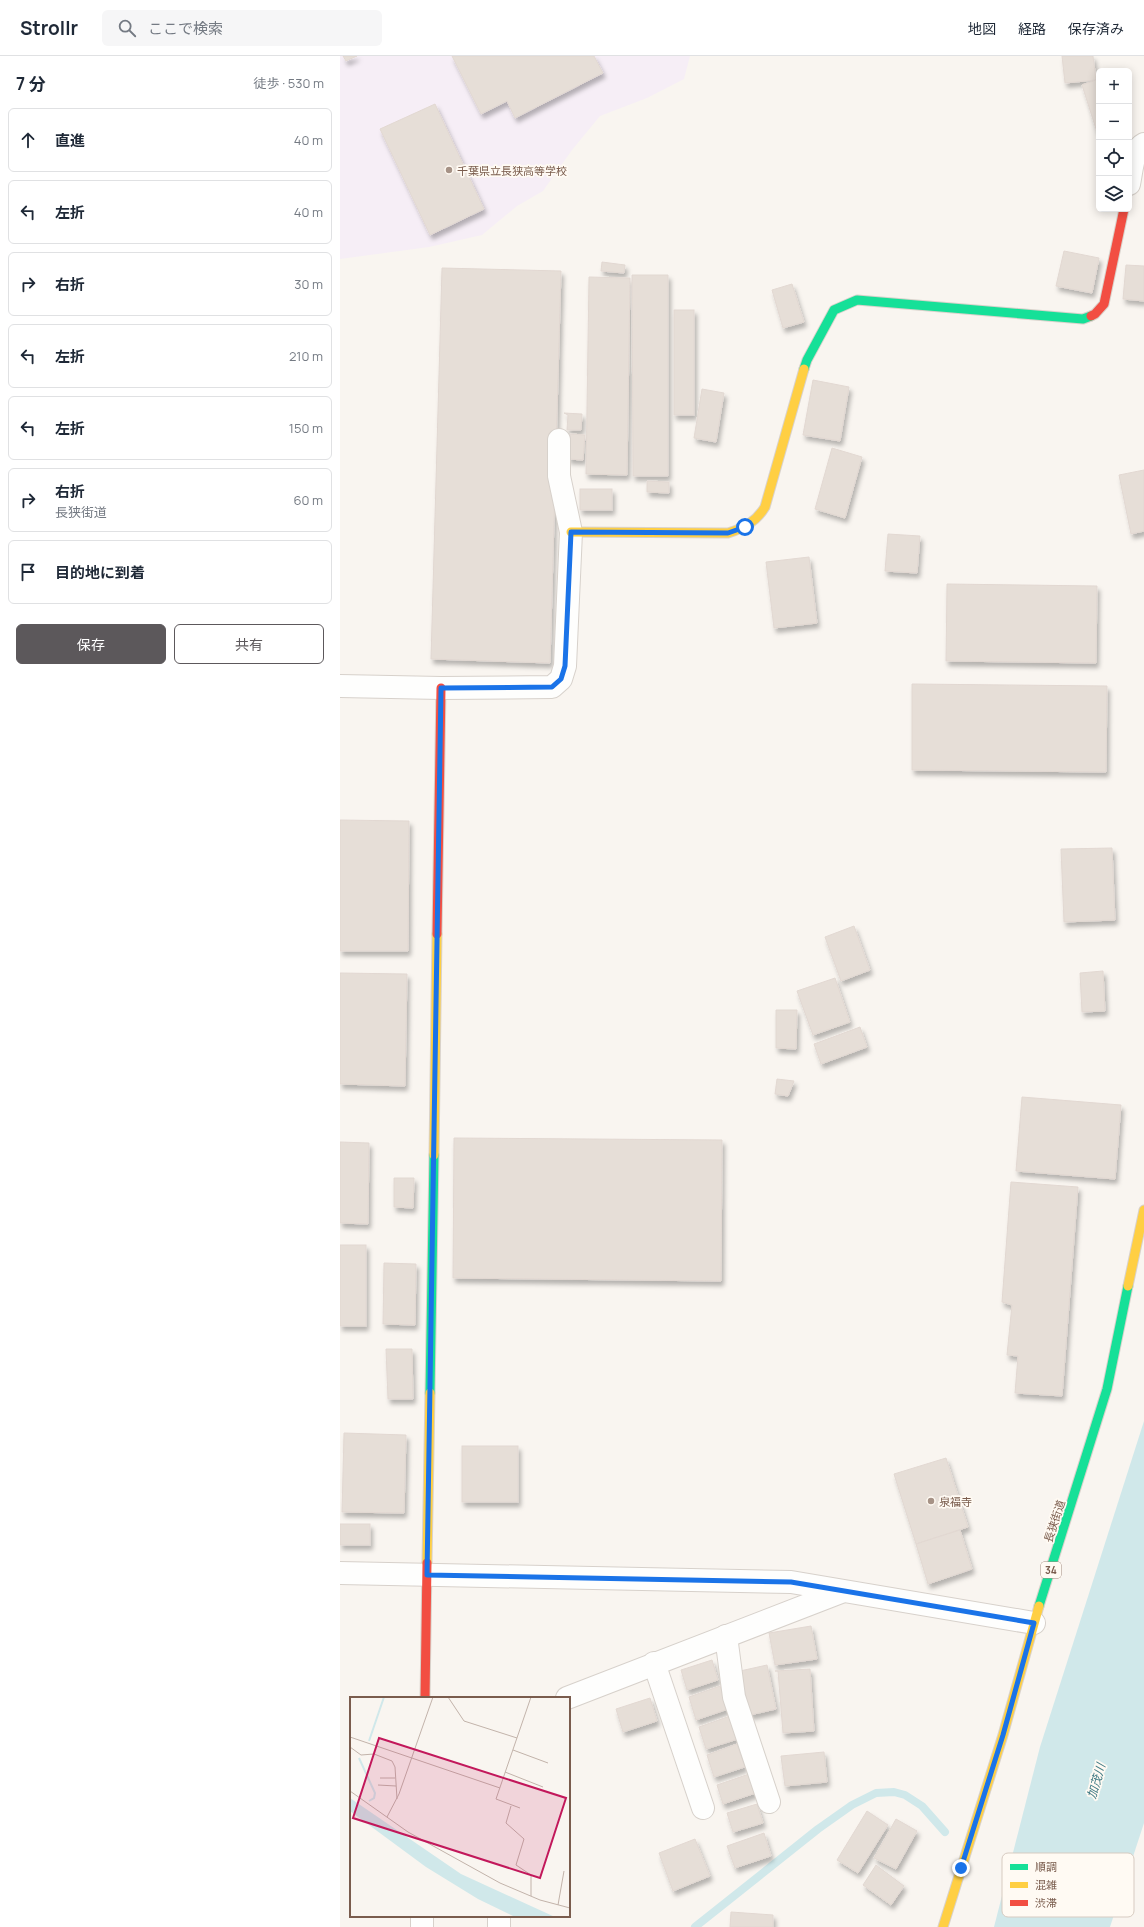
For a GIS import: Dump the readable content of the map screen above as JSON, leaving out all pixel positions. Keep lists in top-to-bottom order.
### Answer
{
  "streets": {
    "street": ["長狭街道", "34"]
  },
  "water": ["加茂川"],
  "places": ["千葉県立長狭高等学校", "泉福寺"],
  "legend": ["順調", "混雑", "渋滞"],
  "page": {
    "header": "Strollr",
    "search": "ここで検索",
    "nav": ["地図", "経路", "保存済み"],
    "heading": ["7 分", "徒歩 · 530 m"],
    "map_buttons": ["+", "−"],
    "list": [
      ["直進", "40 m"],
      ["左折", "40 m"],
      ["右折", "30 m"],
      ["左折", "210 m"],
      ["左折", "150 m"],
      ["右折", "長狭街道", "60 m"],
      "目的地に到着"
    ],
    "buttons": ["保存", "共有"]
  }
}
